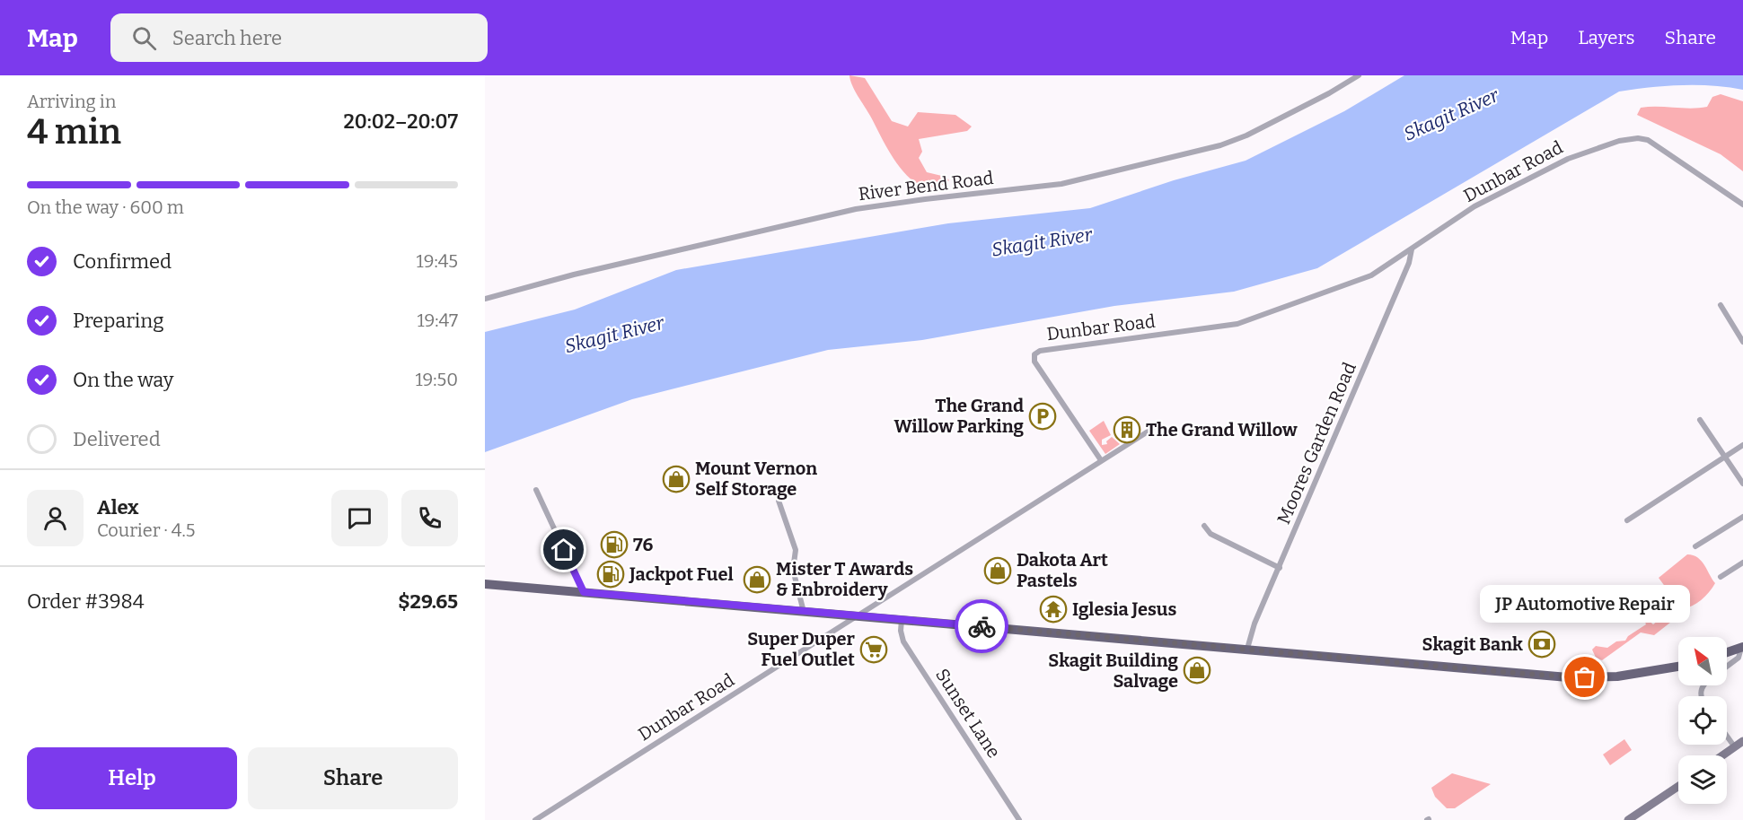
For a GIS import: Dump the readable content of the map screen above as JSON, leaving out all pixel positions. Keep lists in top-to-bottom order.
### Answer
{
  "streets": {
    "street": [
      "Dunbar Road",
      "River Bend Road",
      "Moores Garden Road",
      "Sunset Lane"
    ]
  },
  "crossings": [
    ["Dunbar Road", "Moores Garden Road"]
  ],
  "water": ["Skagit River"],
  "places": {
    "parking": ["The Grand Willow Parking"],
    "building": ["The Grand Willow"],
    "shop": [
      "Mount Vernon Self Storage",
      "Dakota Art Pastels",
      "Mister T Awards & Enbroidery",
      "Skagit Building Salvage"
    ],
    "fuel station": ["76", "Jackpot Fuel"],
    "temple": ["Iglesia Jesus"],
    "bank": ["Skagit Bank"],
    "supermarket": ["Super Duper Fuel Outlet"],
    "other": ["JP Automotive Repair"]
  },
  "north": "top left",
  "page": {
    "header": "Map",
    "search": "Search here",
    "nav": ["Map", "Layers", "Share"],
    "heading": ["4 min", "Arriving in", "20:02–20:07"],
    "panel": [
      "Alex",
      "Courier · 4.5",
      "Order #3984",
      "$29.65"
    ],
    "bar": "On the way · 600 m",
    "list": [
      ["Confirmed", "19:45"],
      ["Preparing", "19:47"],
      ["On the way", "19:50"],
      "Delivered"
    ],
    "bubble": "JP Automotive Repair",
    "buttons": ["Help", "Share"]
  }
}
